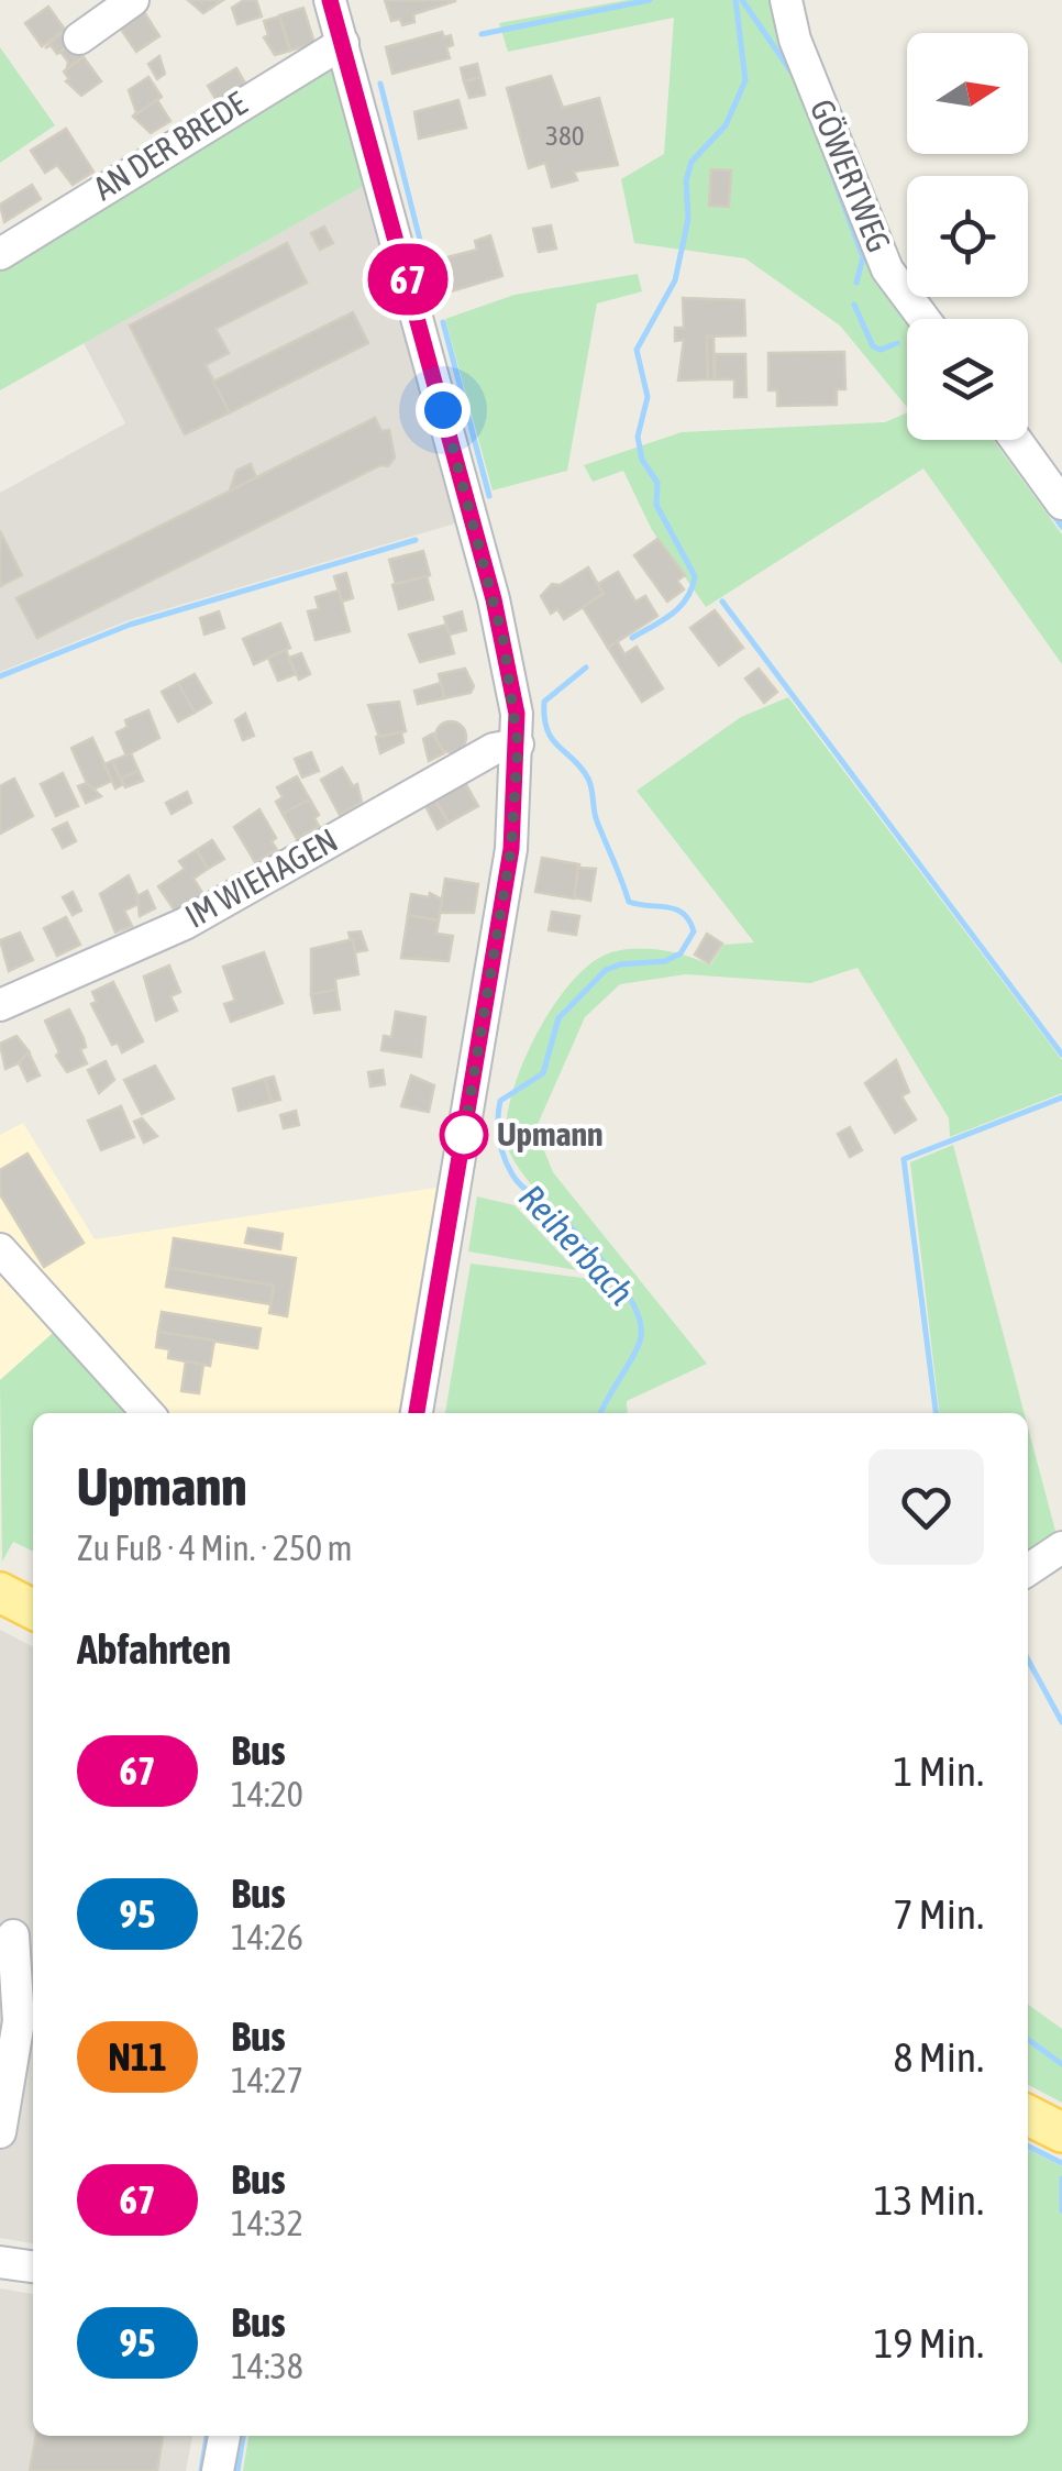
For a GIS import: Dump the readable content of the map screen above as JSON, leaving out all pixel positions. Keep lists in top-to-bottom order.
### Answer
{
  "streets": {
    "street": ["AN DER BREDE", "GÖWERTWEG", "IM WIEHAGEN"]
  },
  "water": ["Reiherbach"],
  "places": ["Upmann"],
  "lines": ["bus line 67"],
  "house_numbers": ["380"],
  "north": "right",
  "page": {
    "on_map": "67",
    "heading": [
      ["Upmann", "Zu Fuß · 4 Min. · 250 m"],
      "Abfahrten"
    ],
    "list": [
      {
        "mark": "67",
        "name": "Bus",
        "note": "14:20",
        "value": "1 Min."
      },
      {
        "mark": "95",
        "name": "Bus",
        "note": "14:26",
        "value": "7 Min."
      },
      {
        "mark": "N11",
        "name": "Bus",
        "note": "14:27",
        "value": "8 Min."
      },
      {
        "mark": "67",
        "name": "Bus",
        "note": "14:32",
        "value": "13 Min."
      },
      {
        "mark": "95",
        "name": "Bus",
        "note": "14:38",
        "value": "19 Min."
      }
    ]
  }
}
